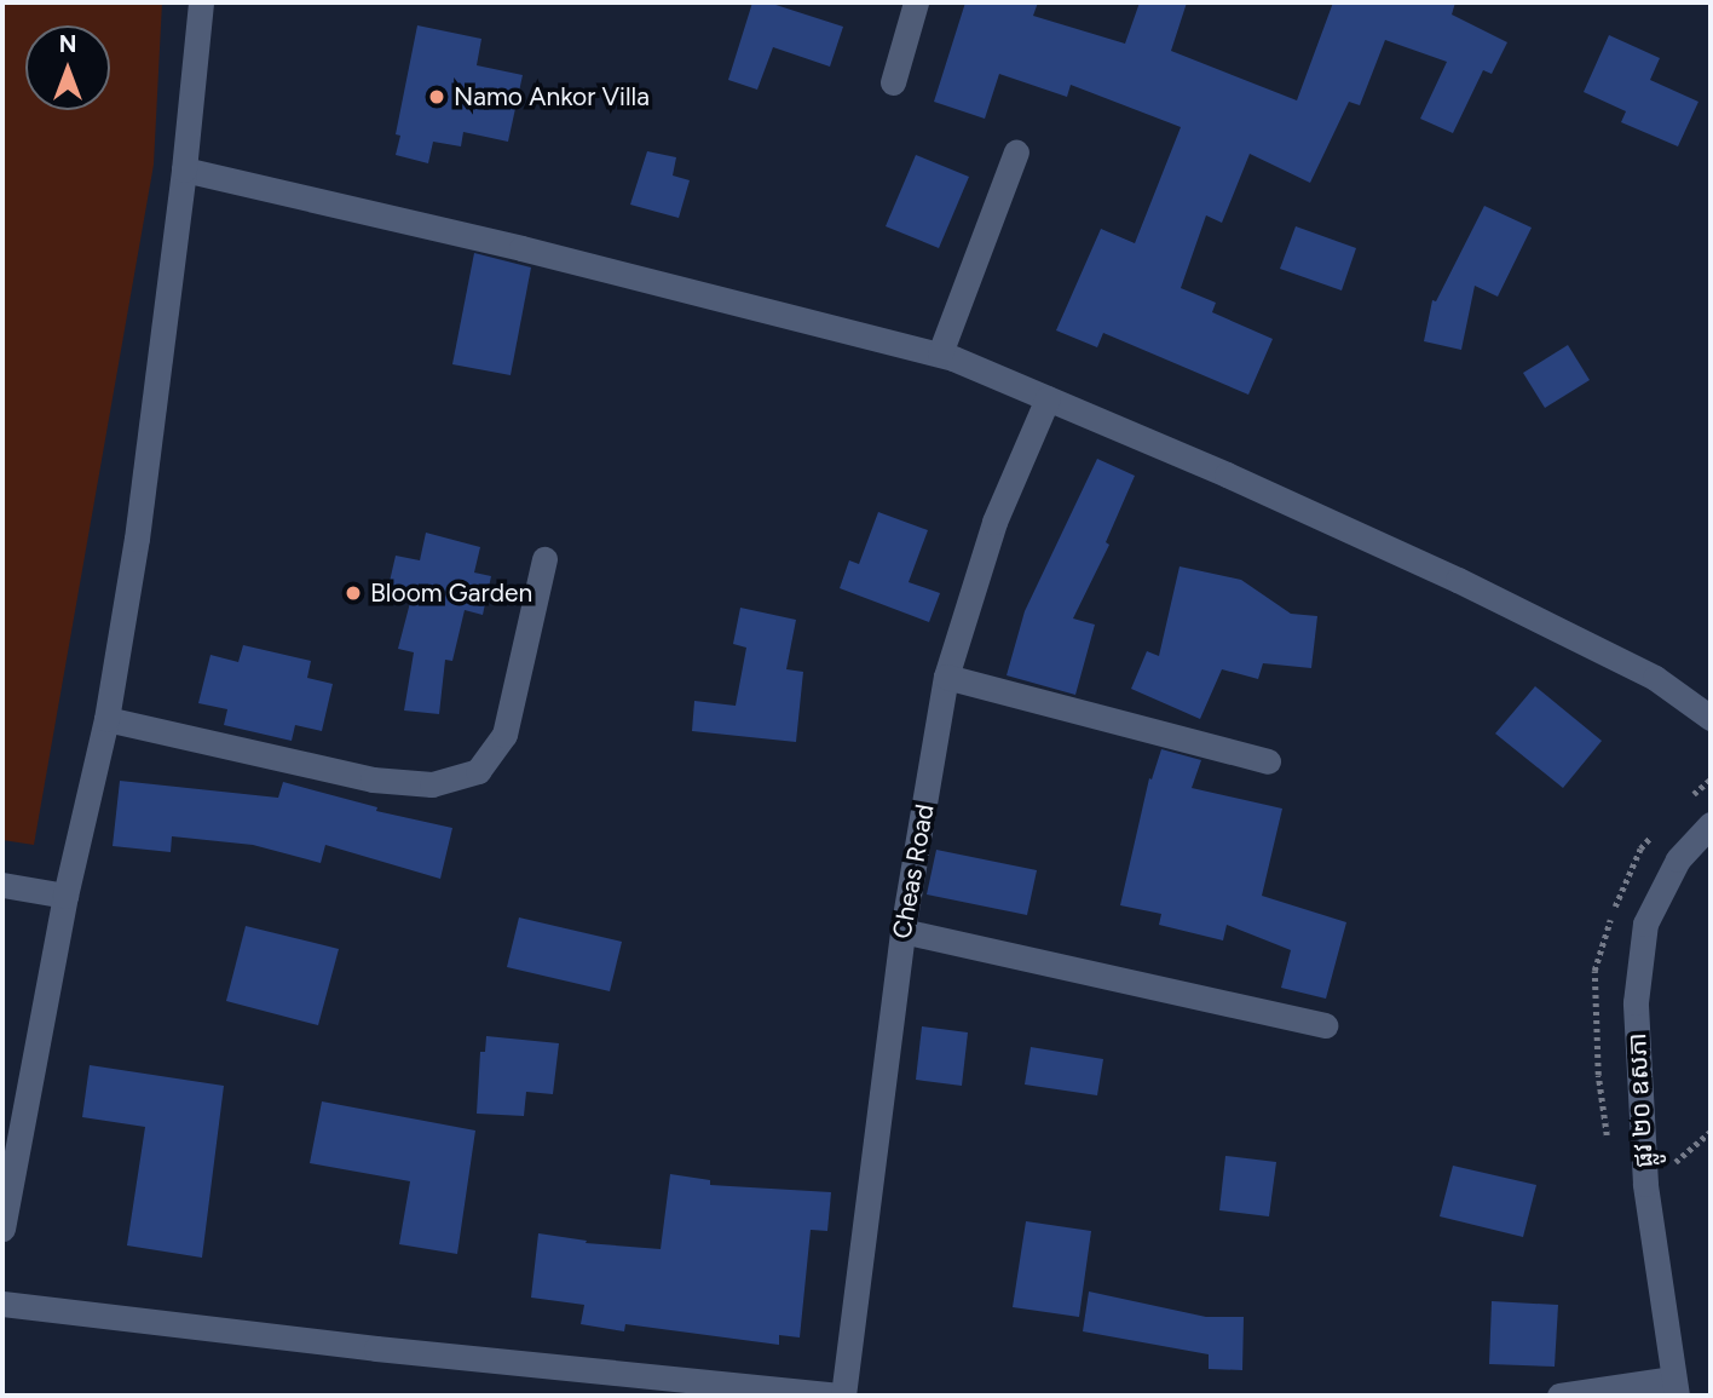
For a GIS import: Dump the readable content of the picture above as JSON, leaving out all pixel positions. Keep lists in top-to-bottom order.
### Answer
{
  "streets": {
    "street": ["Cheas Road", "ផ្លូវ ២០ ឧសភា"]
  },
  "places": ["Namo Ankor Villa", "Bloom Garden"],
  "north": "top"
}
